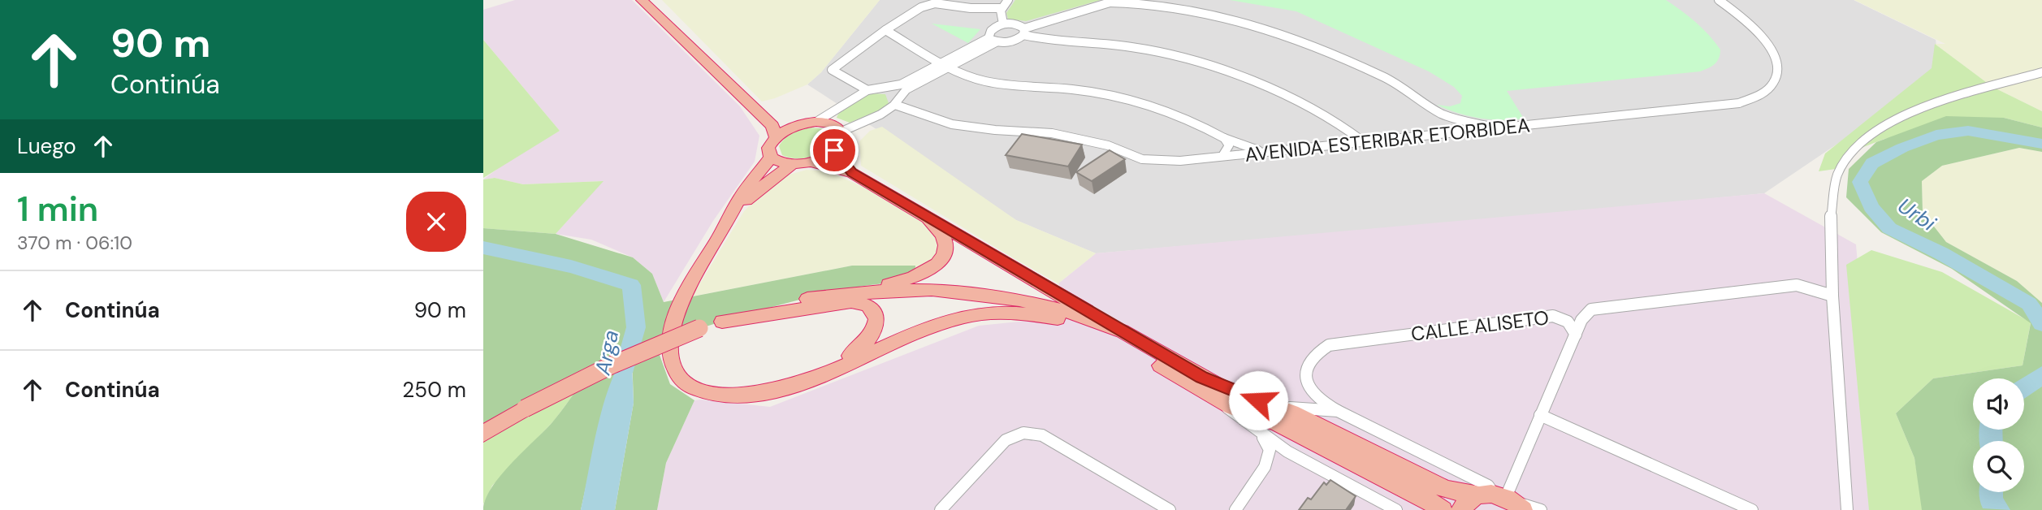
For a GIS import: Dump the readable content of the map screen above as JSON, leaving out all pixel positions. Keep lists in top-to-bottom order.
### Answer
{
  "streets": {
    "street": ["AVENIDA ESTERIBAR ETORBIDEA", "CALLE ALISETO"]
  },
  "water": ["Urbi", "Arga"],
  "page": {
    "turn": ["90 m", "Continúa"],
    "then": "Luego",
    "heading": ["1 min", "370 m · 06:10"],
    "list": [
      {
        "name": "Continúa",
        "value": "90 m"
      },
      {
        "name": "Continúa",
        "value": "250 m"
      }
    ]
  }
}
